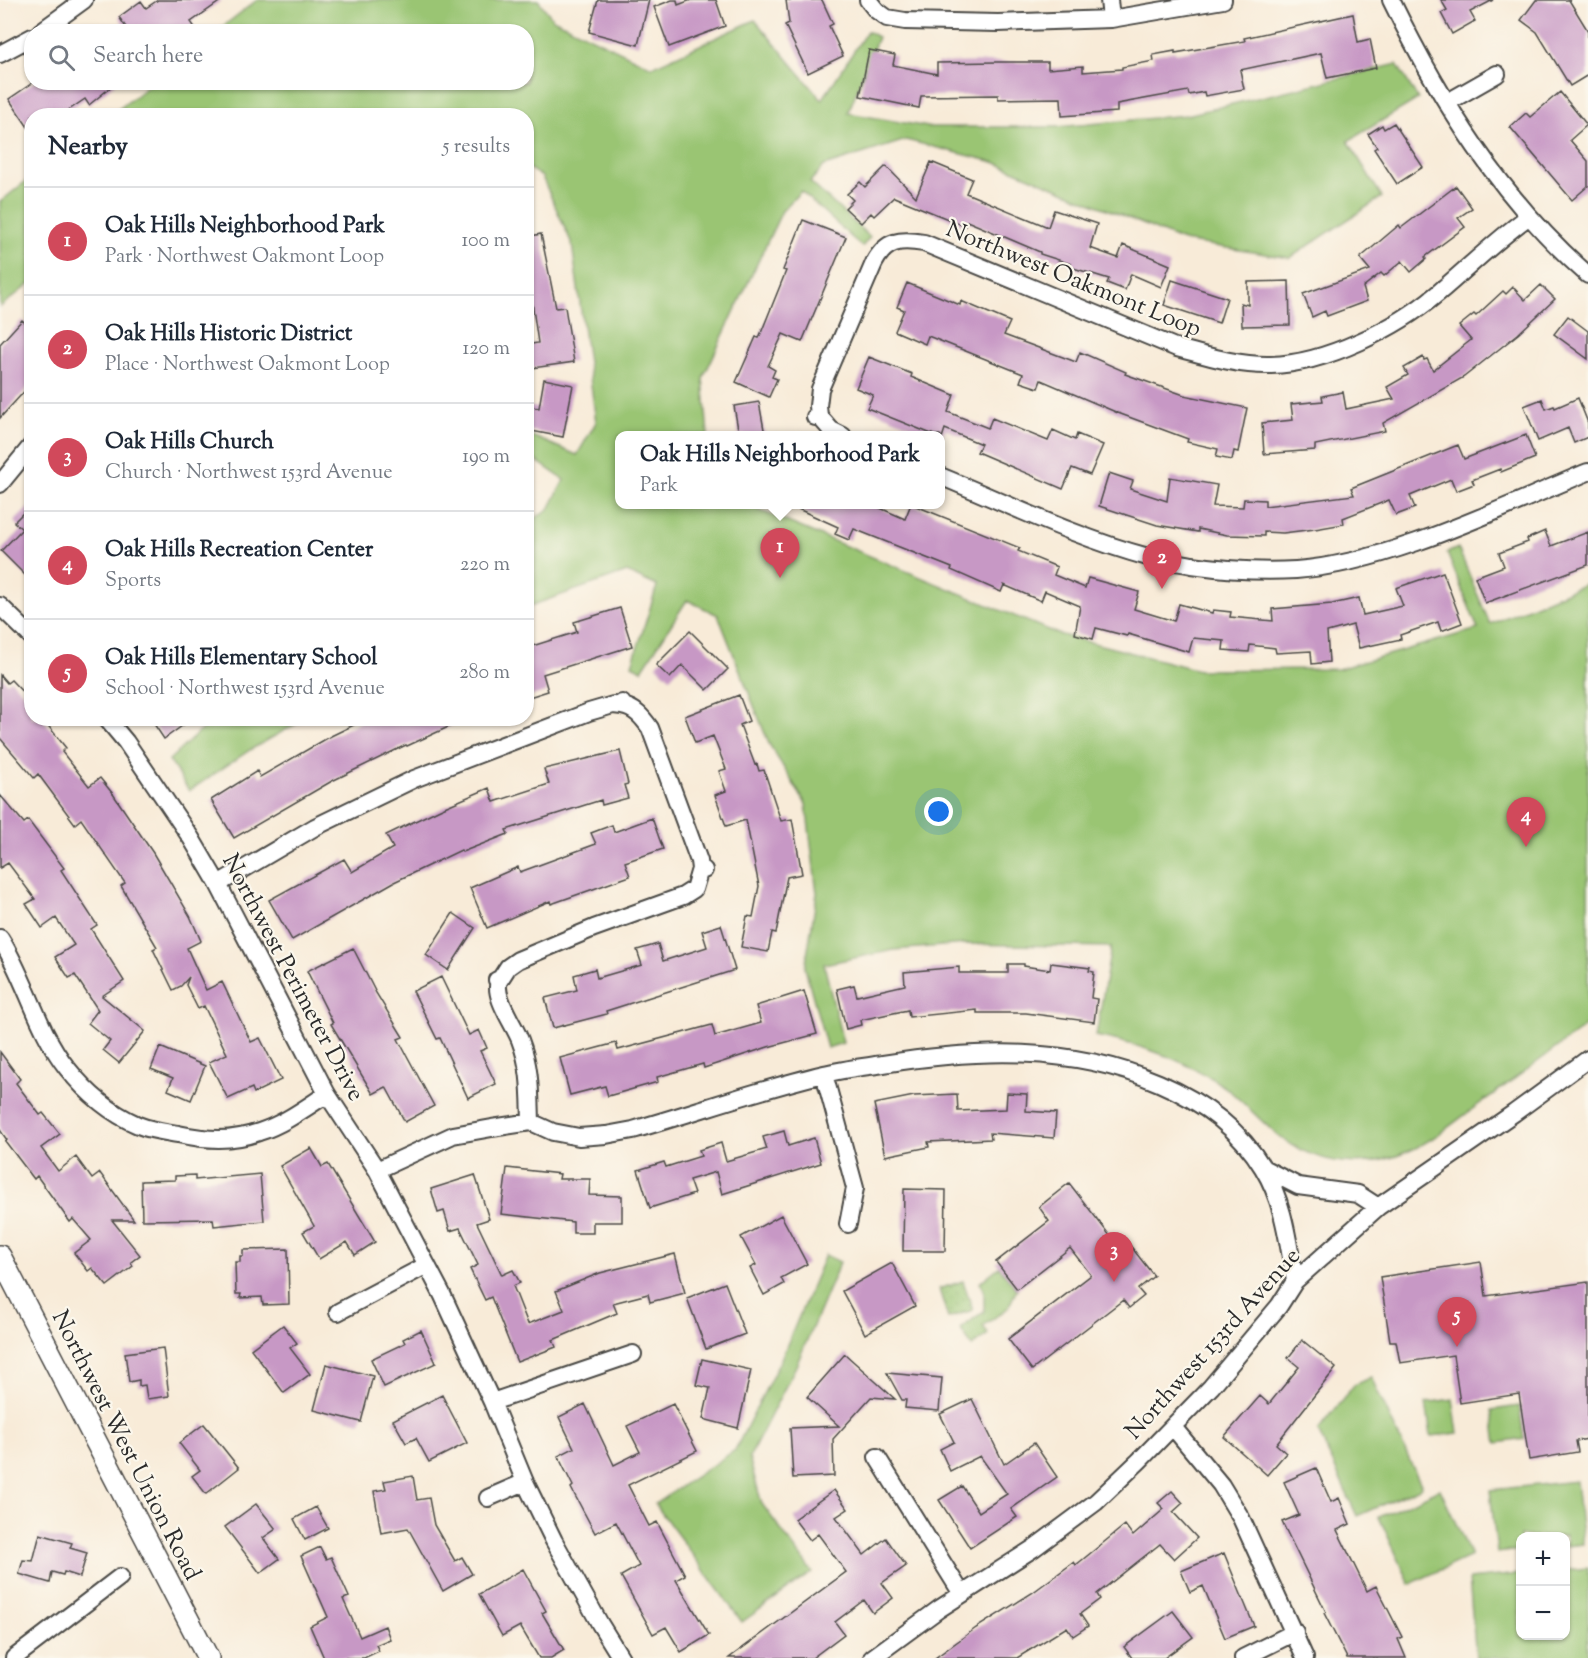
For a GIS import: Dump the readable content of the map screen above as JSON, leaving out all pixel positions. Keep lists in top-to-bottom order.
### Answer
{
  "streets": {
    "street": [
      "Northwest Oakmont Loop",
      "Northwest Perimeter Drive",
      "Northwest 153rd Avenue",
      "Northwest West Union Road"
    ]
  },
  "page": {
    "search": "Search here",
    "heading": ["Nearby", "5 results"],
    "list": [
      {
        "mark": "1",
        "name": "Oak Hills Neighborhood Park",
        "note": "Park · Northwest Oakmont Loop",
        "value": "100 m"
      },
      {
        "mark": "2",
        "name": "Oak Hills Historic District",
        "note": "Place · Northwest Oakmont Loop",
        "value": "120 m"
      },
      {
        "mark": "3",
        "name": "Oak Hills Church",
        "note": "Church · Northwest 153rd Avenue",
        "value": "190 m"
      },
      {
        "mark": "4",
        "name": "Oak Hills Recreation Center",
        "note": "Sports",
        "value": "220 m"
      },
      {
        "mark": "5",
        "name": "Oak Hills Elementary School",
        "note": "School · Northwest 153rd Avenue",
        "value": "280 m"
      }
    ],
    "popup": ["Oak Hills Neighborhood Park", "Park"],
    "pins": [
      "1",
      "2",
      "4",
      "3",
      "5"
    ],
    "map_buttons": ["+", "−"]
  }
}
